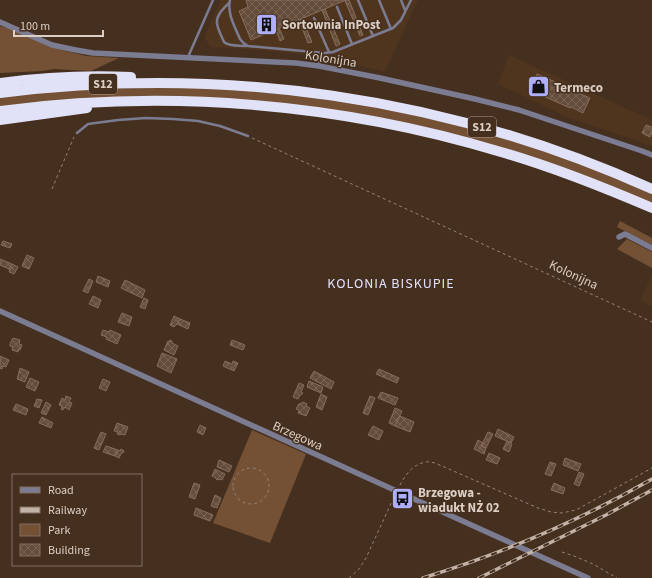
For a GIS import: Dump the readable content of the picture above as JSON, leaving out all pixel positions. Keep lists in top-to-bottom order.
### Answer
{
  "streets": {
    "highway": ["S12"],
    "street": ["Kolonijna", "Brzegowa"]
  },
  "districts": ["KOLONIA BISKUPIE"],
  "places": {
    "building": ["Sortownia InPost"],
    "shop": ["Termeco"],
    "bus stop": ["Brzegowa - wiadukt NŻ 02"]
  },
  "legend": [
    "Road",
    "Railway",
    "Park",
    "Building"
  ],
  "scale_bar": "100 m"
}
